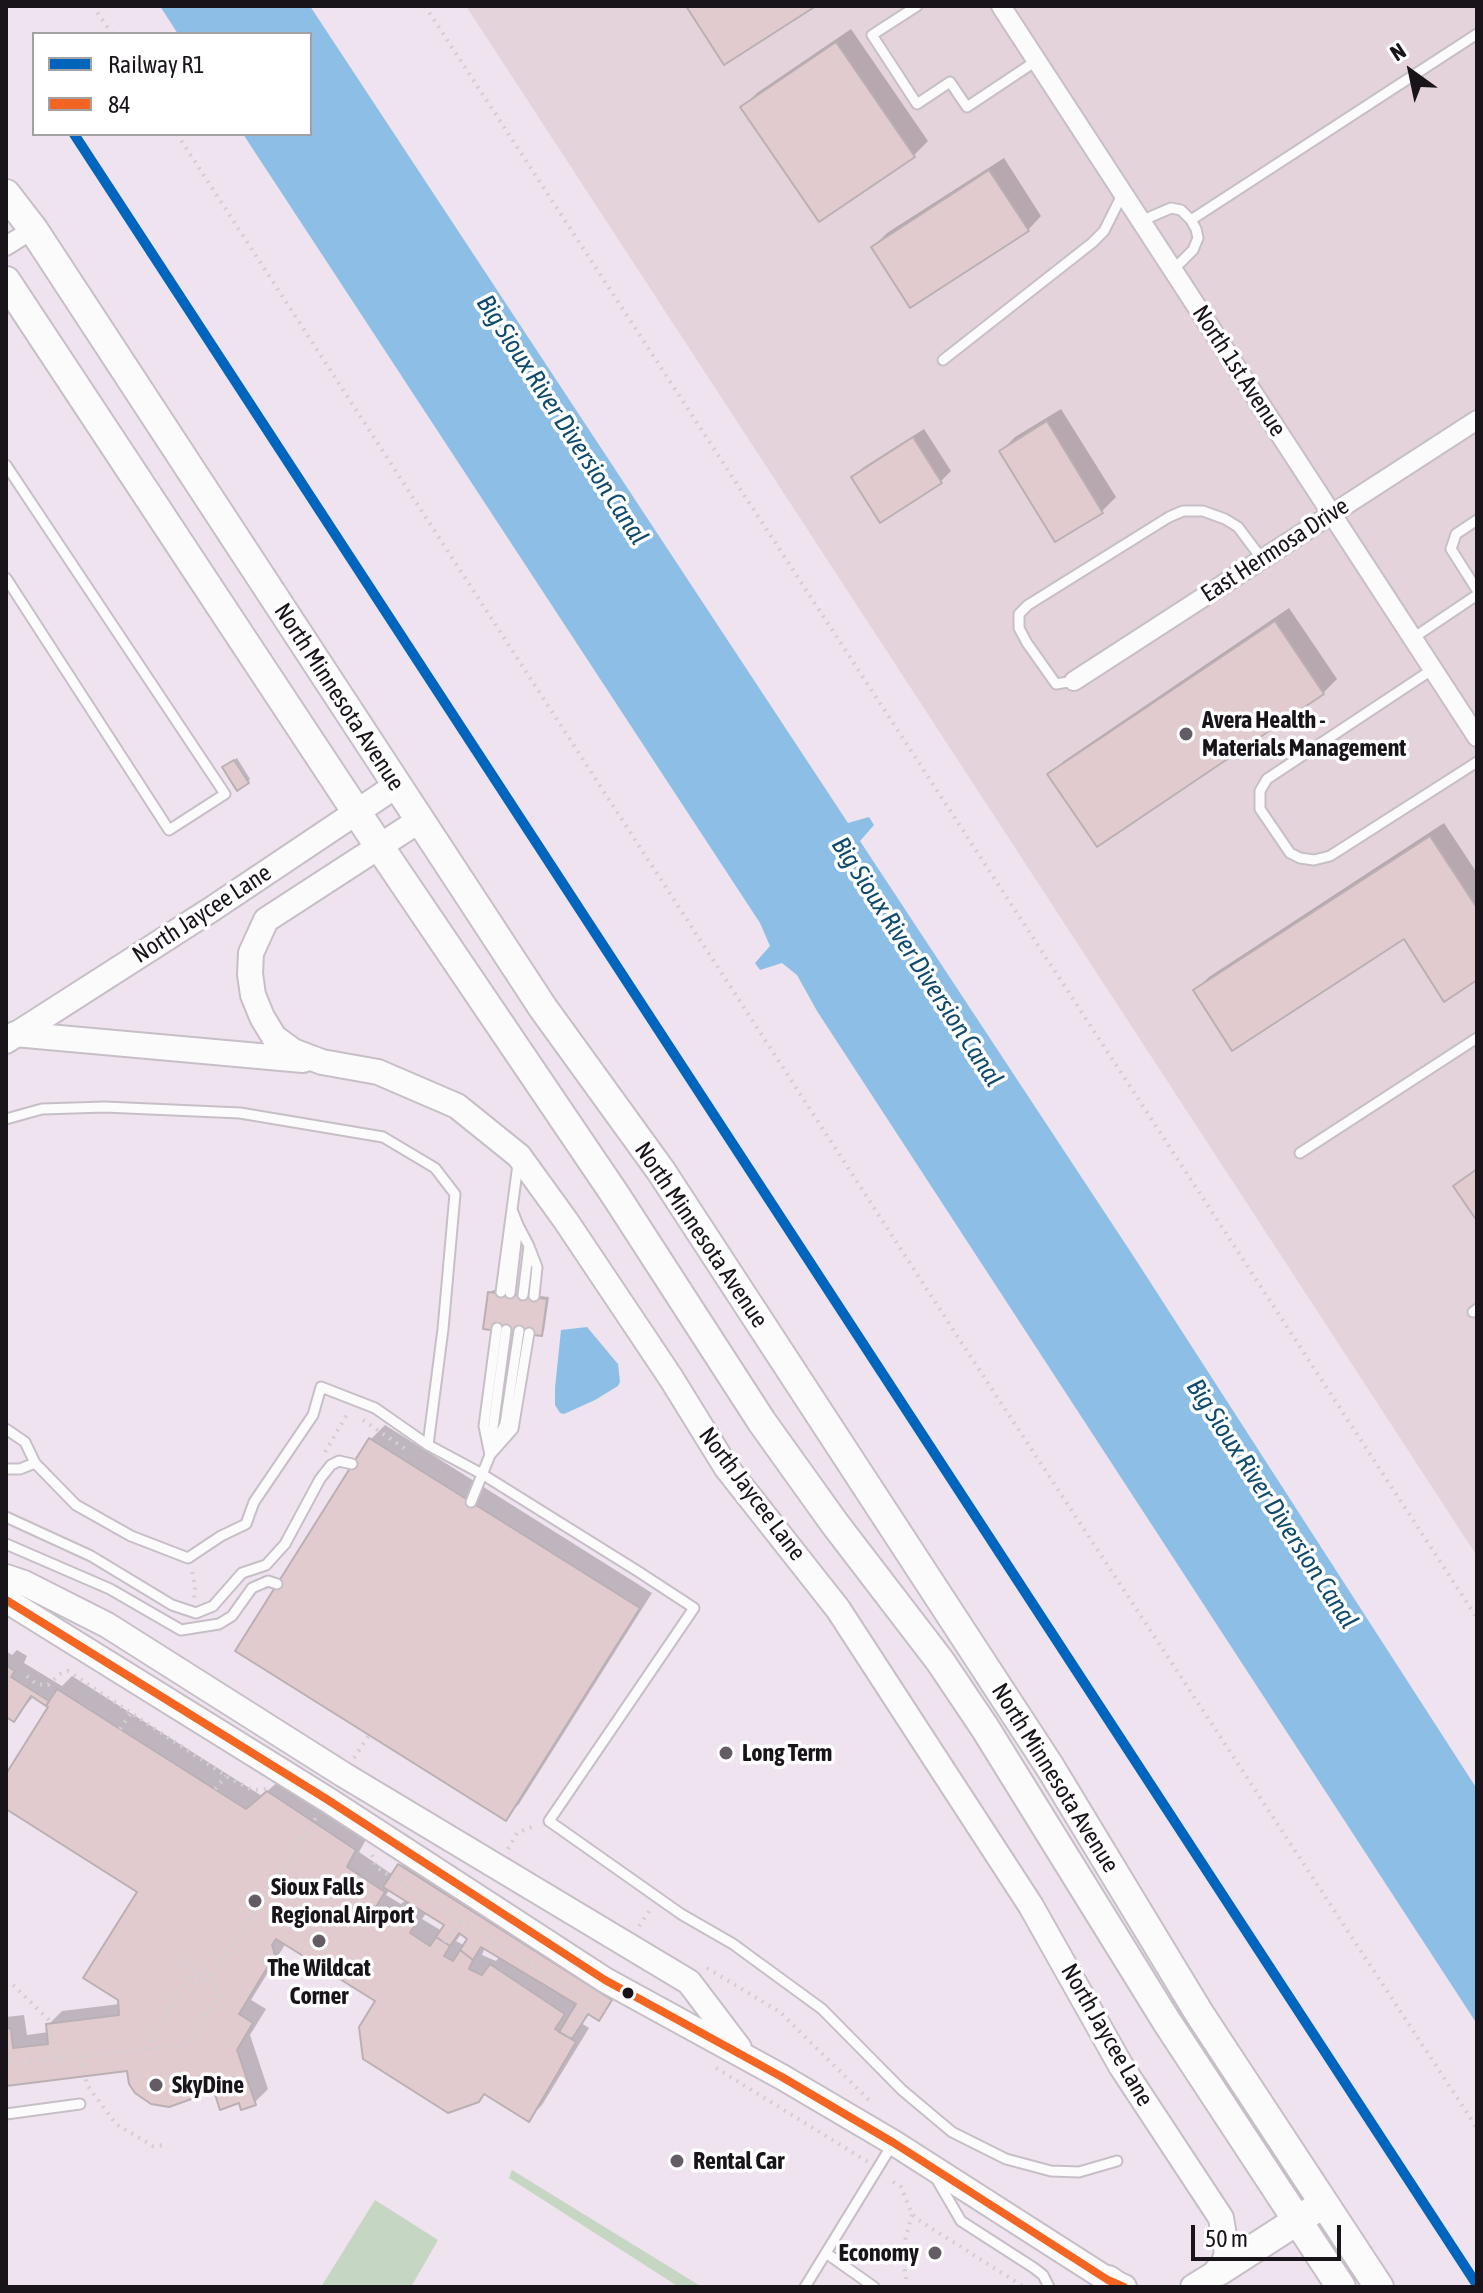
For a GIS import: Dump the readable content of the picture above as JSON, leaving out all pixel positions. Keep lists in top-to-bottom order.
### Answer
{
  "streets": {
    "main road": ["North Minnesota Avenue", "North Jaycee Lane"],
    "street": ["North 1st Avenue", "East Hermosa Drive"]
  },
  "crossings": [
    ["North 1st Avenue", "East Hermosa Drive"],
    ["North Minnesota Avenue", "North Jaycee Lane"]
  ],
  "water": ["Big Sioux River Diversion Canal"],
  "places": [
    "Avera Health - Materials Management",
    "Long Term",
    "Sioux Falls Regional Airport",
    "The Wildcat Corner",
    "SkyDine",
    "Rental Car",
    "Economy"
  ],
  "lines": ["rail line R1", "transit line 84"],
  "legend": ["Railway R1", "84"],
  "scale_bar": "50 m",
  "north": "top left"
}
